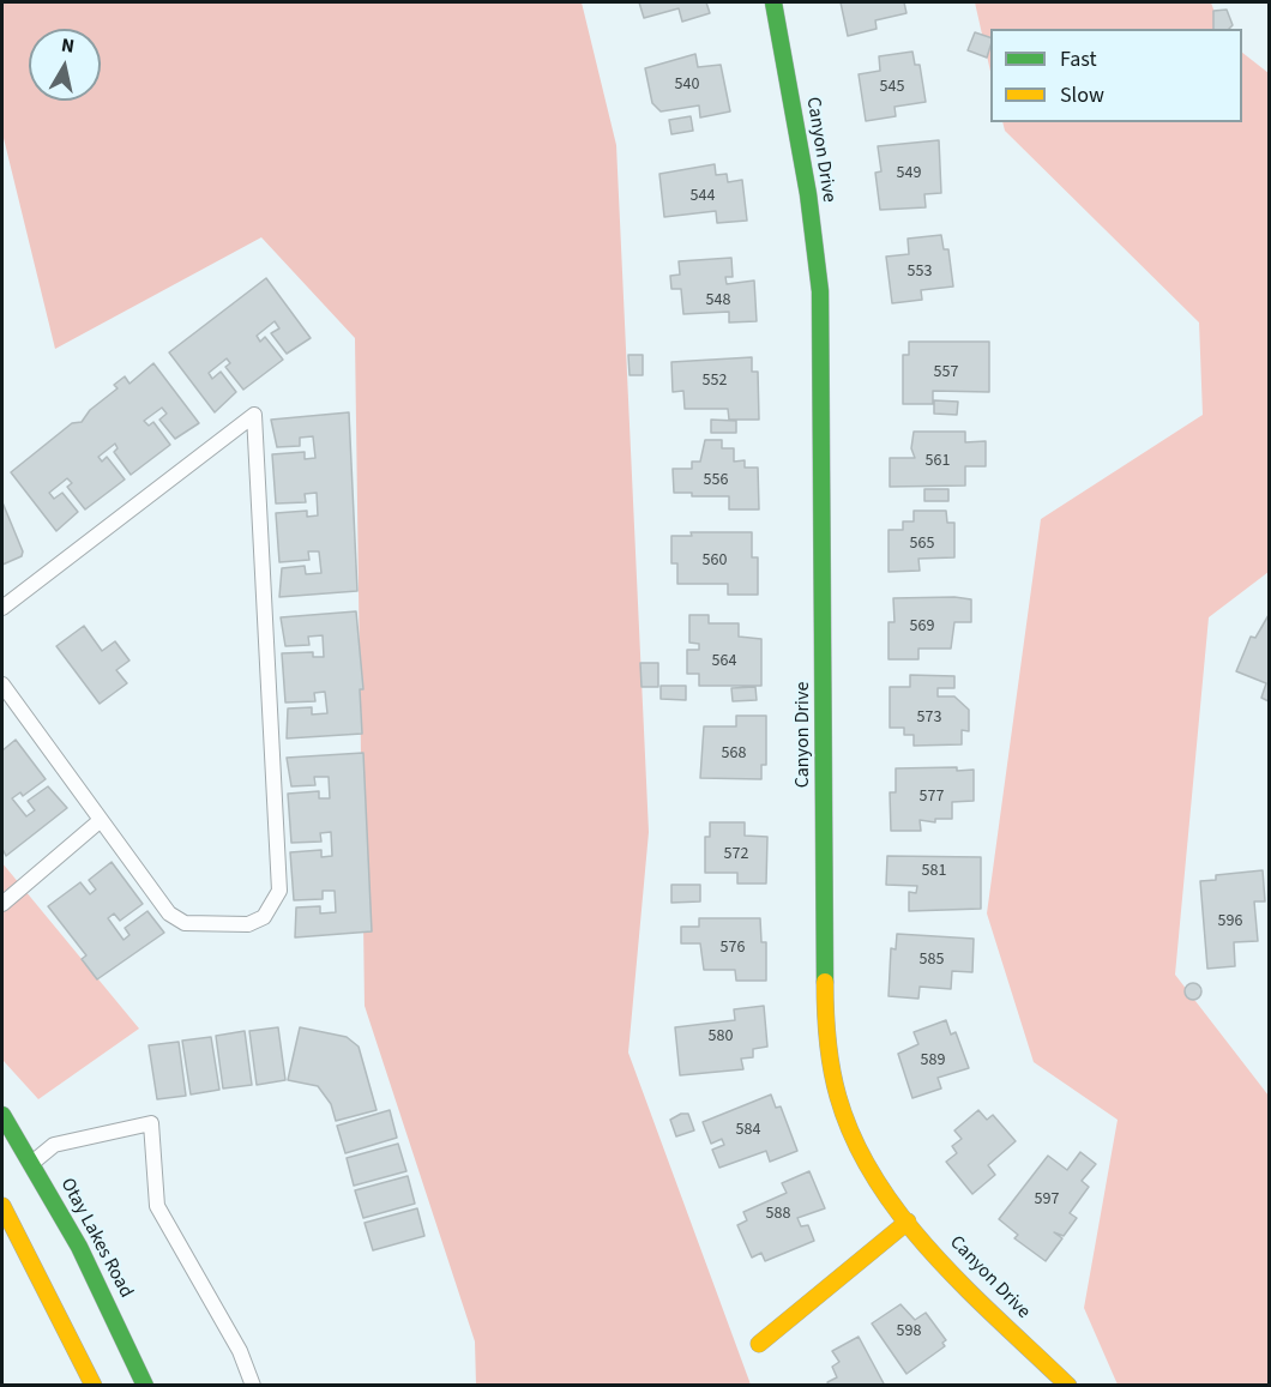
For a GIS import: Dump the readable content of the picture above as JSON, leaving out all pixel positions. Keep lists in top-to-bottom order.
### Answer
{
  "streets": {
    "street": ["Canyon Drive", "Otay Lakes Road"]
  },
  "house_numbers": [
    "540",
    "545",
    "549",
    "544",
    "553",
    "548",
    "557",
    "552",
    "561",
    "556",
    "565",
    "560",
    "569",
    "564",
    "573",
    "568",
    "577",
    "572",
    "581",
    "596",
    "576",
    "585",
    "580",
    "589",
    "584",
    "597",
    "588",
    "598"
  ],
  "legend": ["Fast", "Slow"],
  "north": "top"
}
